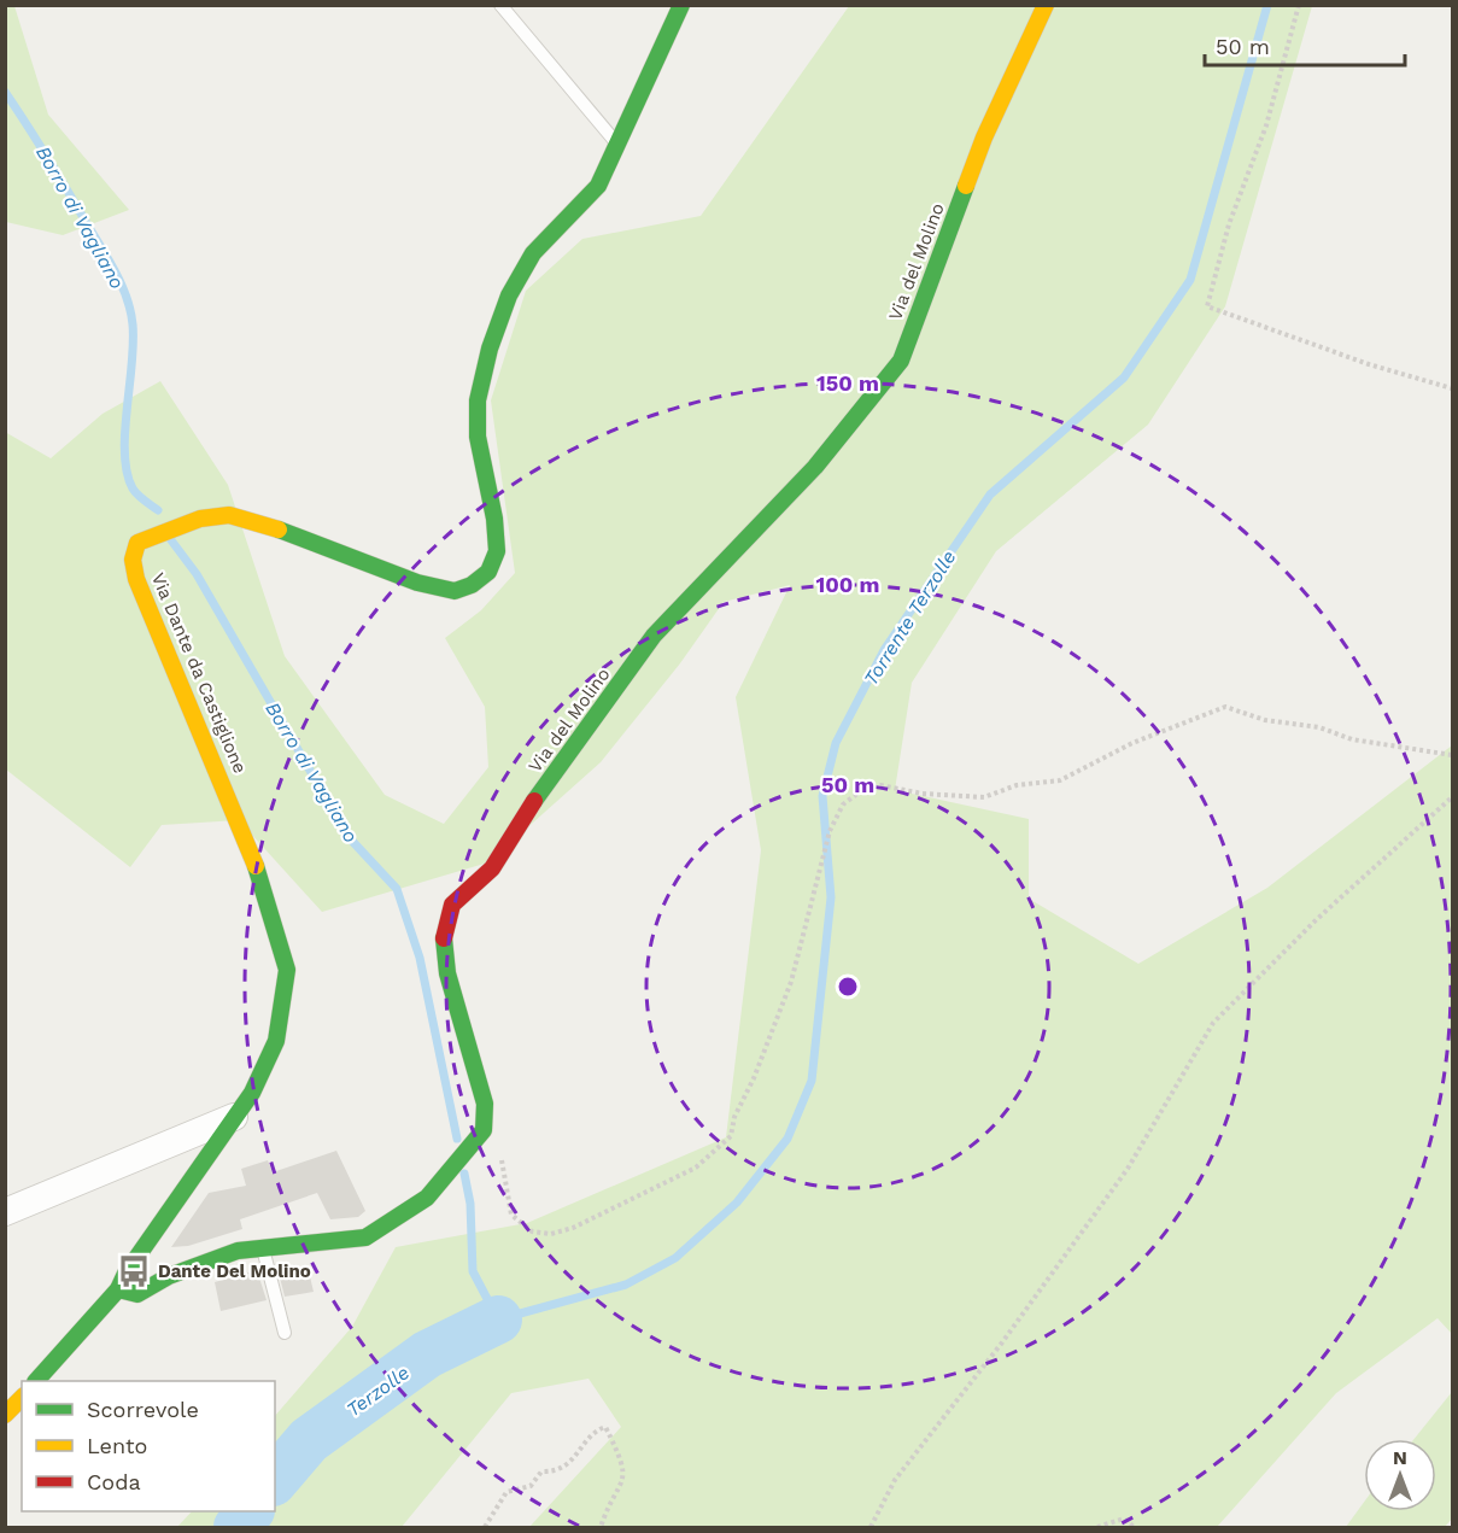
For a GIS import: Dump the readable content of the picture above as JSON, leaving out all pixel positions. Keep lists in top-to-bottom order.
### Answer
{
  "streets": {
    "street": ["Via del Molino", "Via Dante da Castiglione"]
  },
  "water": ["Borro di Vagliano", "Torrente Terzolle", "Terzolle"],
  "places": {
    "bus stop": ["Dante Del Molino"]
  },
  "legend": ["Scorrevole", "Lento", "Coda"],
  "scale_bar": "50 m",
  "north": "top",
  "rings": ["150 m", "100 m", "50 m"]
}
